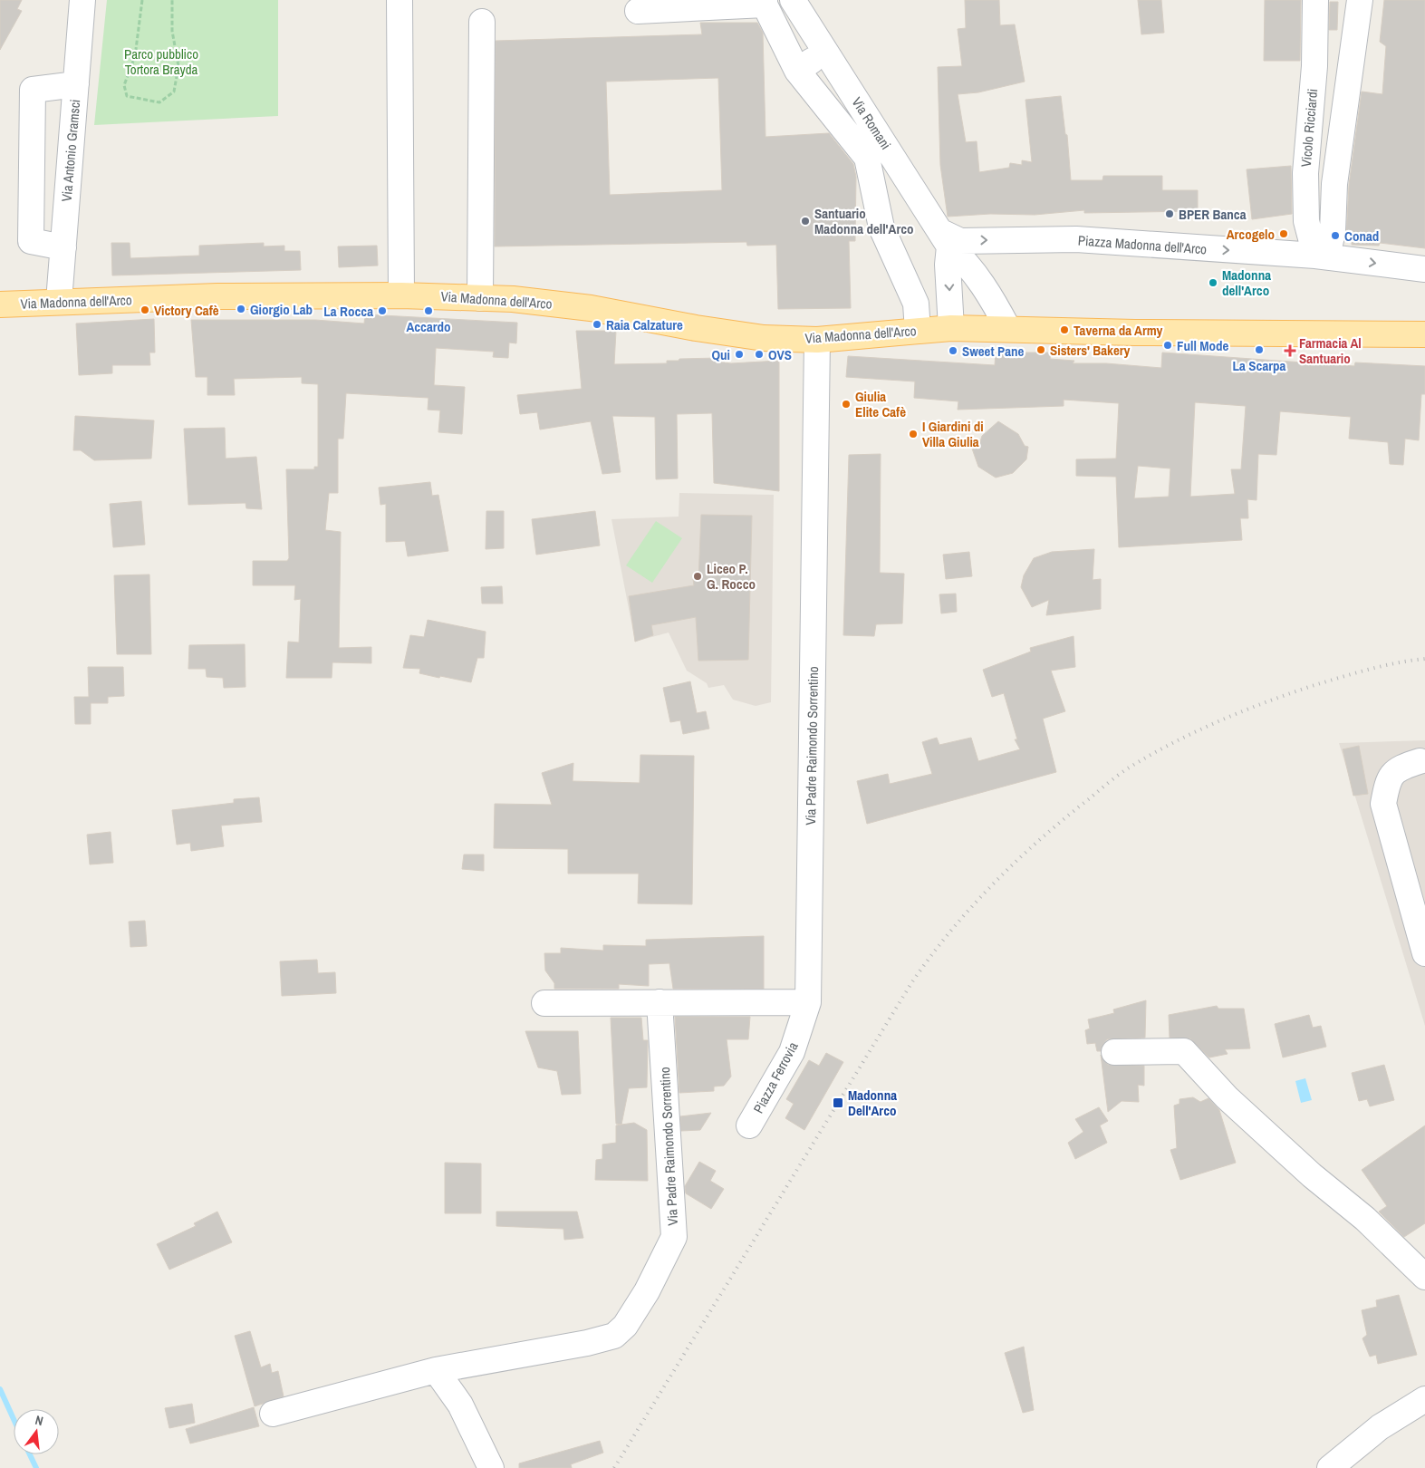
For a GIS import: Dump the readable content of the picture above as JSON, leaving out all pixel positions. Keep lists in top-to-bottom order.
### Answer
{
  "streets": {
    "main road": ["Via Madonna dell'Arco"],
    "street": [
      "Via Romani",
      "Vicolo Ricciardi",
      "Via Antonio Gramsci",
      "Piazza Madonna dell'Arco",
      "Via Padre Raimondo Sorrentino",
      "Piazza Ferrovia"
    ]
  },
  "crossings": [
    ["Via Romani", "Piazza Madonna dell'Arco"],
    ["Via Romani", "Via Madonna dell'Arco"],
    ["Vicolo Ricciardi", "Piazza Madonna dell'Arco"],
    ["Via Antonio Gramsci", "Via Madonna dell'Arco"],
    ["Via Madonna dell'Arco", "Via Padre Raimondo Sorrentino"],
    ["Via Padre Raimondo Sorrentino", "Piazza Ferrovia"]
  ],
  "one_way": ["Piazza Madonna dell'Arco"],
  "parks": ["Parco pubblico Tortora Brayda"],
  "places": {
    "other": [
      "BPER Banca",
      "Santuario Madonna dell'Arco",
      "Arcogelo",
      "Conad",
      "Madonna dell'Arco",
      "Giorgio Lab",
      "Victory Cafè",
      "La Rocca",
      "Accardo",
      "Raia Calzature",
      "Taverna da Army",
      "Full Mode",
      "Sisters' Bakery",
      "La Scarpa",
      "Sweet Pane",
      "Qui",
      "OVS",
      "Giulia Elite Cafè",
      "I Giardini di Villa Giulia",
      "Liceo P. G. Rocco"
    ],
    "health": ["Farmacia Al Santuario"],
    "transit": ["Madonna Dell'Arco"]
  },
  "north": "top"
}
